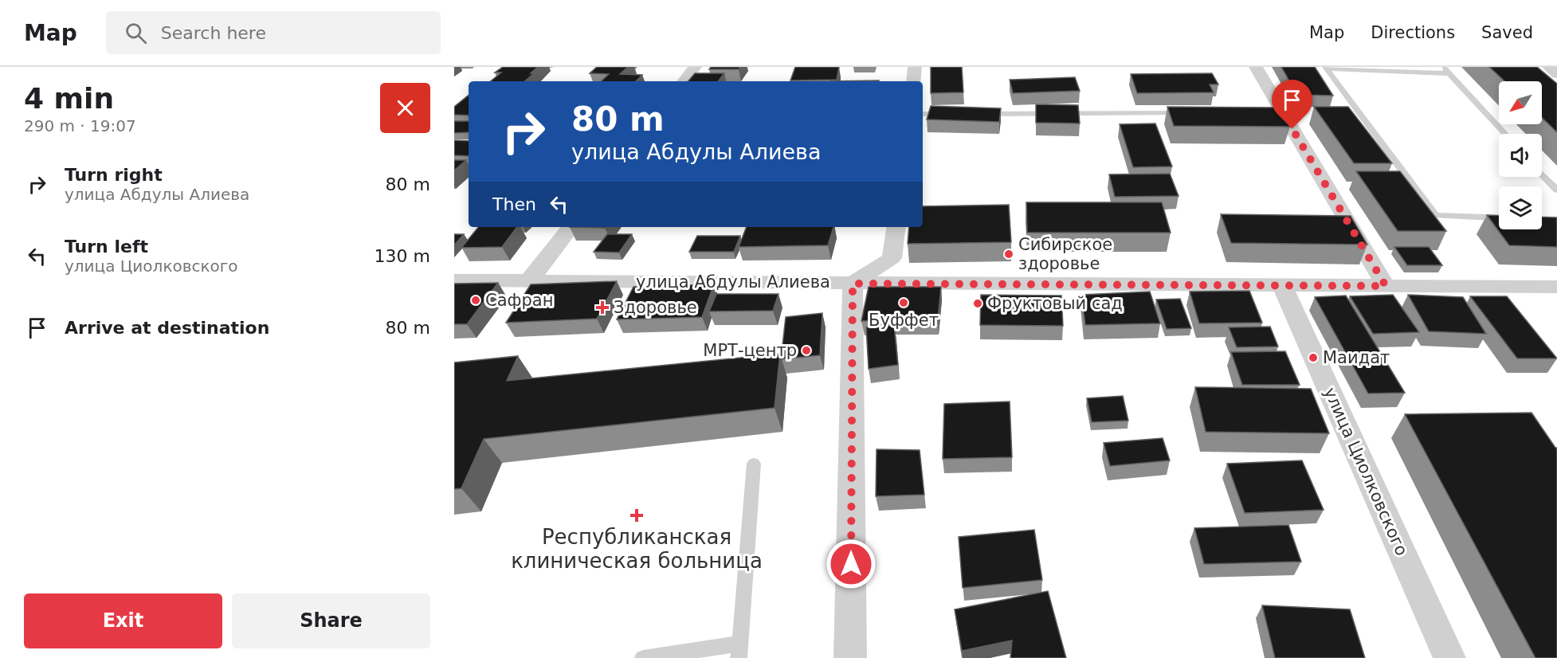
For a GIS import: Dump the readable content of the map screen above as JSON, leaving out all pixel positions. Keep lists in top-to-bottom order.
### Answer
{
  "streets": {
    "street": ["улица Абдулы Алиева", "улица Циолковского"]
  },
  "crossings": [
    ["улица Абдулы Алиева", "улица Циолковского"]
  ],
  "places": {
    "other": [
      "Сибирское здоровье",
      "Сафран",
      "Буффет",
      "Фруктовый сад",
      "МРТ-центр",
      "Маидат"
    ],
    "health": ["Здоровье", "Республиканская клиническая больница"]
  },
  "north": "bottom left",
  "page": {
    "header": "Map",
    "search": "Search here",
    "nav": ["Map", "Directions", "Saved"],
    "heading": ["4 min", "290 m · 19:07"],
    "turn": ["80 m", "улица Абдулы Алиева"],
    "list": [
      {
        "name": "Turn right",
        "note": "улица Абдулы Алиева",
        "value": "80 m"
      },
      {
        "name": "Turn left",
        "note": "улица Циолковского",
        "value": "130 m"
      },
      {
        "name": "Arrive at destination",
        "value": "80 m"
      }
    ],
    "then": "Then",
    "buttons": ["Exit", "Share"]
  }
}
